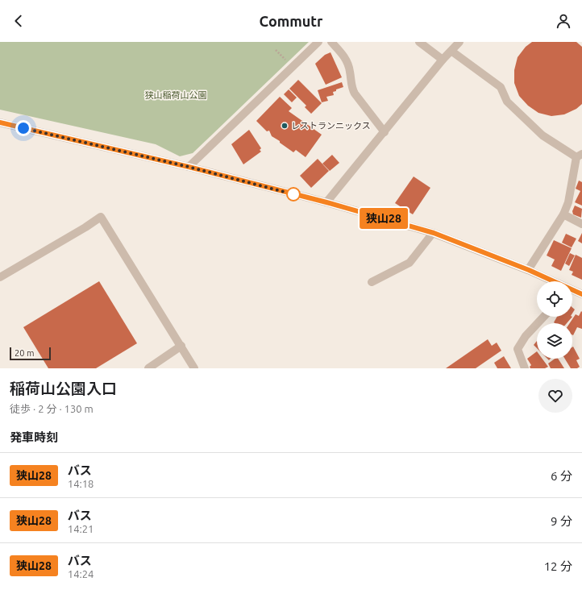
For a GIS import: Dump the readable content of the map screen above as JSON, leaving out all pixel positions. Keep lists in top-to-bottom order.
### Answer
{
  "parks": ["狭山稲荷山公園"],
  "places": ["レストランニックス"],
  "lines": ["bus line 狭山28"],
  "scale_bar": "20 m",
  "page": {
    "header": "Commutr",
    "on_map": "狭山28",
    "scale": "20 m",
    "heading": [
      ["稲荷山公園入口", "徒歩 · 2 分 · 130 m"],
      "発車時刻"
    ],
    "list": [
      {
        "mark": "狭山28",
        "name": "バス",
        "note": "14:18",
        "value": "6 分"
      },
      {
        "mark": "狭山28",
        "name": "バス",
        "note": "14:21",
        "value": "9 分"
      },
      {
        "mark": "狭山28",
        "name": "バス",
        "note": "14:24",
        "value": "12 分"
      }
    ]
  }
}
